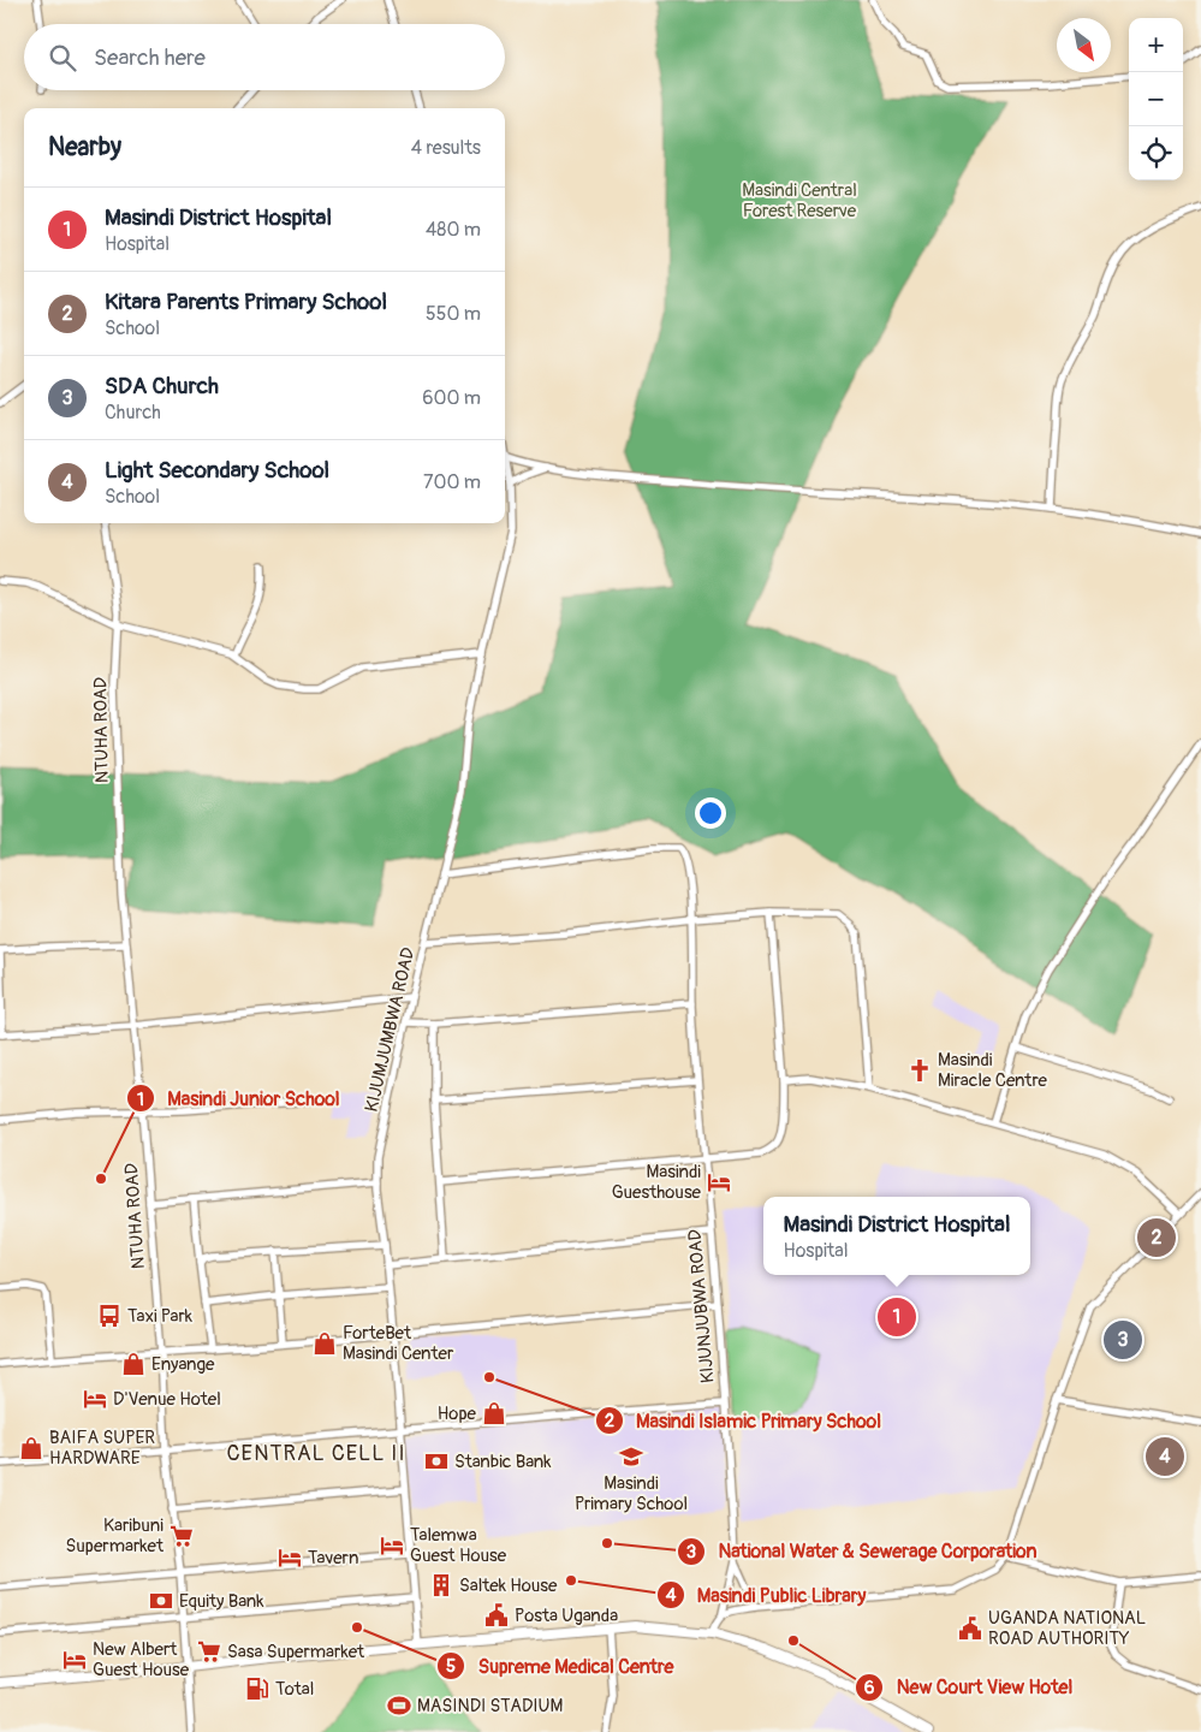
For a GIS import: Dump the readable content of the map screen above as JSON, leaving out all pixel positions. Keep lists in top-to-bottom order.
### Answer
{
  "streets": {
    "street": ["NTUHA ROAD", "KIJUMJUMBWA ROAD", "KIJUNJUBWA ROAD"]
  },
  "crossings": [
    ["KIJUMJUMBWA ROAD", "KIJUNJUBWA ROAD"]
  ],
  "districts": ["CENTRAL CELL II"],
  "parks": ["Masindi Central Forest Reserve"],
  "places": {
    "church": ["Masindi Miracle Centre"],
    "other": [
      "Masindi Junior School",
      "Masindi Islamic Primary School",
      "National Water & Sewerage Corporation",
      "Masindi Public Library",
      "Supreme Medical Centre",
      "New Court View Hotel"
    ],
    "hotel": [
      "Masindi Guesthouse",
      "D'Venue Hotel",
      "Talemwa Guest House",
      "Tavern",
      "New Albert Guest House"
    ],
    "bus stop": ["Taxi Park"],
    "shop": [
      "ForteBet Masindi Center",
      "Enyange",
      "Hope",
      "BAIFA SUPER HARDWARE"
    ],
    "school or university": ["Masindi Primary School"],
    "bank": ["Stanbic Bank", "Equity Bank"],
    "supermarket": ["Karibuni Supermarket", "Sasa Supermarket"],
    "building": ["Saltek House"],
    "public building": ["Posta Uganda", "UGANDA NATIONAL ROAD AUTHORITY"],
    "fuel station": ["Total"],
    "sports": ["MASINDI STADIUM"]
  },
  "north": "bottom right",
  "page": {
    "map_buttons": ["+", "−"],
    "search": "Search here",
    "heading": ["Nearby", "4 results"],
    "list": [
      {
        "mark": "1",
        "name": "Masindi District Hospital",
        "note": "Hospital",
        "value": "480 m"
      },
      {
        "mark": "2",
        "name": "Kitara Parents Primary School",
        "note": "School",
        "value": "550 m"
      },
      {
        "mark": "3",
        "name": "SDA Church",
        "note": "Church",
        "value": "600 m"
      },
      {
        "mark": "4",
        "name": "Light Secondary School",
        "note": "School",
        "value": "700 m"
      }
    ],
    "popup": ["Masindi District Hospital", "Hospital"],
    "pins": [
      "2",
      "1",
      "3",
      "4"
    ]
  }
}
